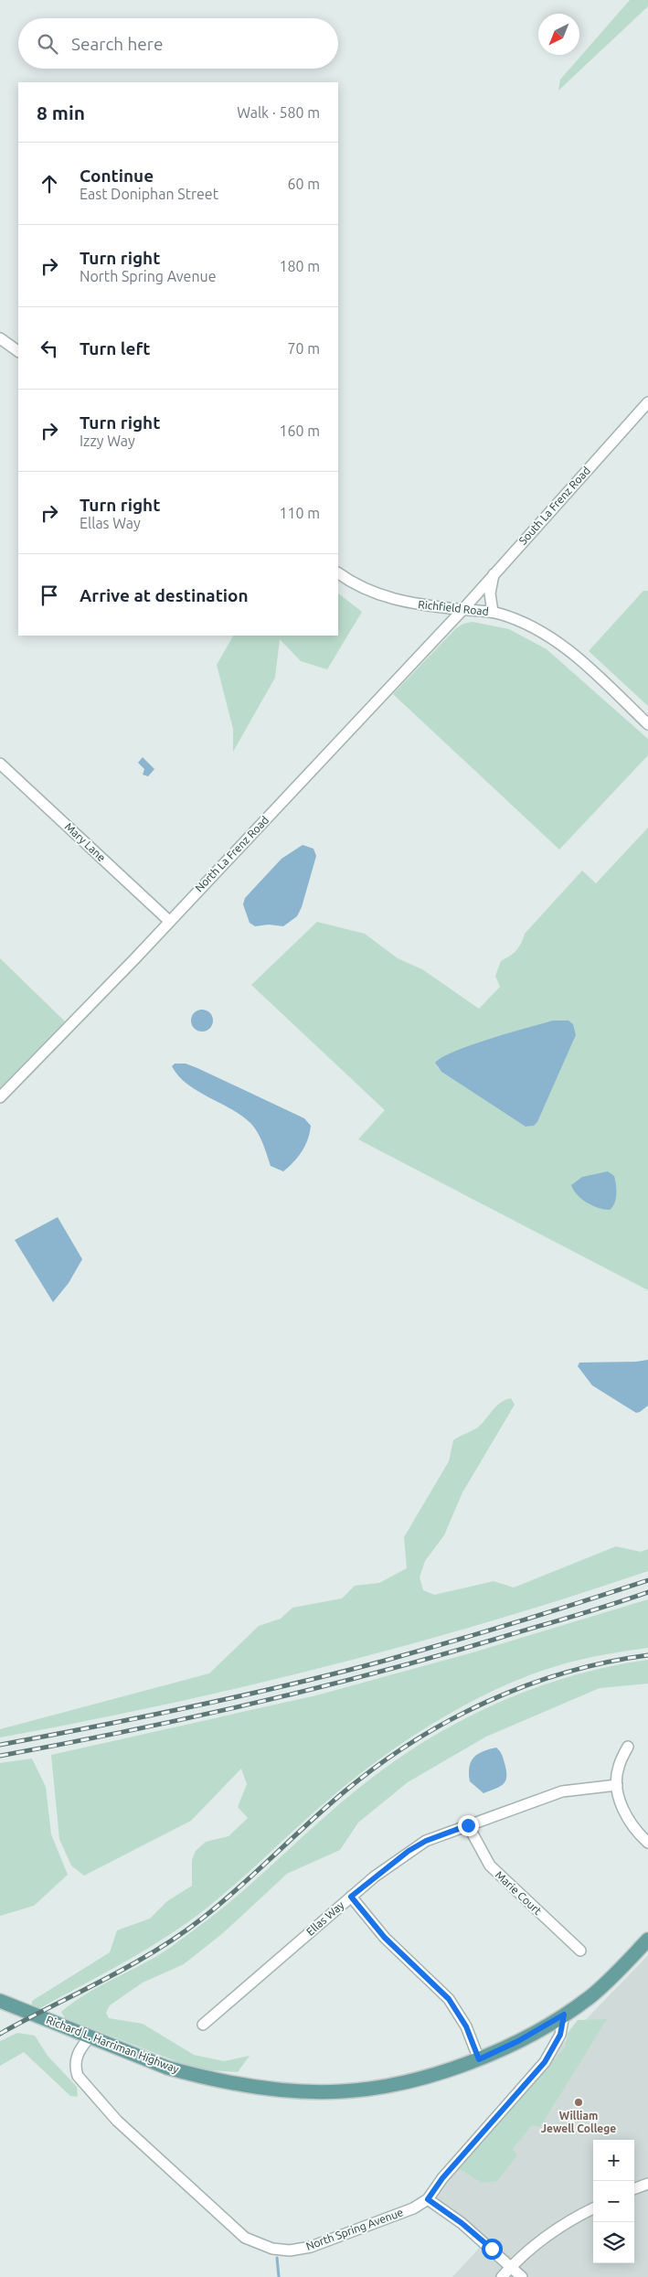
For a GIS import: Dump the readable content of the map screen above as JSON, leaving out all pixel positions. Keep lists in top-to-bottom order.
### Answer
{
  "streets": {
    "main road": ["Richard L. Harriman Highway"],
    "street": [
      "South La Frenz Road",
      "Richfield Road",
      "Mary Lane",
      "North La Frenz Road",
      "Marie Court",
      "Ellas Way",
      "North Spring Avenue"
    ]
  },
  "crossings": [
    ["South La Frenz Road", "Richfield Road"],
    ["South La Frenz Road", "North La Frenz Road"],
    ["Richfield Road", "North La Frenz Road"],
    ["Mary Lane", "North La Frenz Road"],
    ["Marie Court", "Ellas Way"],
    ["Richard L. Harriman Highway", "North Spring Avenue"]
  ],
  "places": ["William Jewell College"],
  "north": "bottom left",
  "page": {
    "search": "Search here",
    "heading": ["8 min", "Walk · 580 m"],
    "list": [
      ["Continue", "East Doniphan Street", "60 m"],
      ["Turn right", "North Spring Avenue", "180 m"],
      ["Turn left", "70 m"],
      ["Turn right", "Izzy Way", "160 m"],
      ["Turn right", "Ellas Way", "110 m"],
      "Arrive at destination"
    ],
    "map_buttons": ["+", "−"]
  }
}
